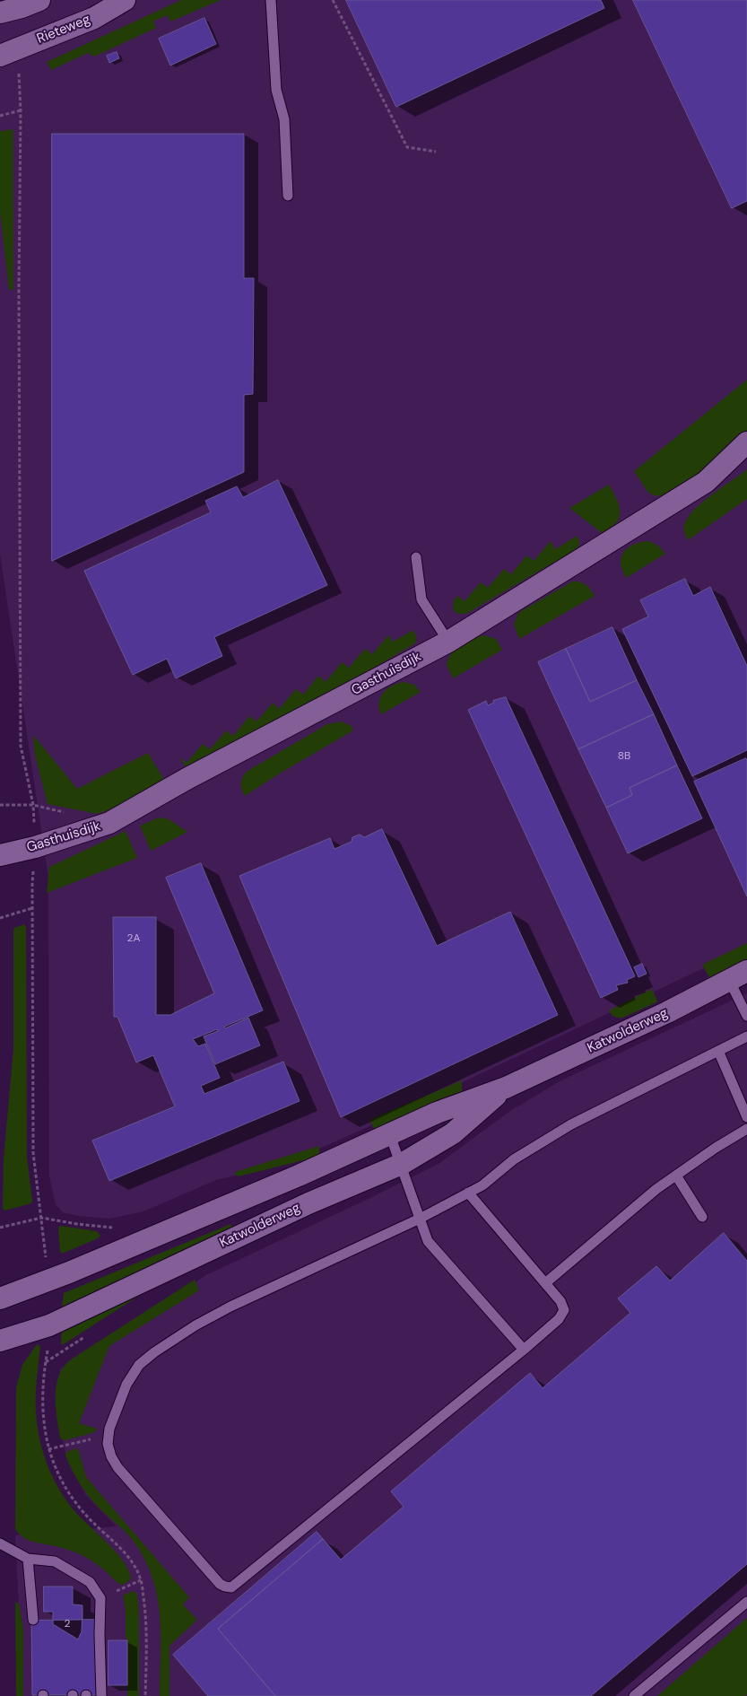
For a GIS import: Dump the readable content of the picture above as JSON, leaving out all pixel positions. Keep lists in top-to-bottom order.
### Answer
{
  "streets": {
    "street": ["Rieteweg", "Gasthuisdijk", "Katwolderweg"]
  },
  "house_numbers": ["8B", "2A", "2"]
}
